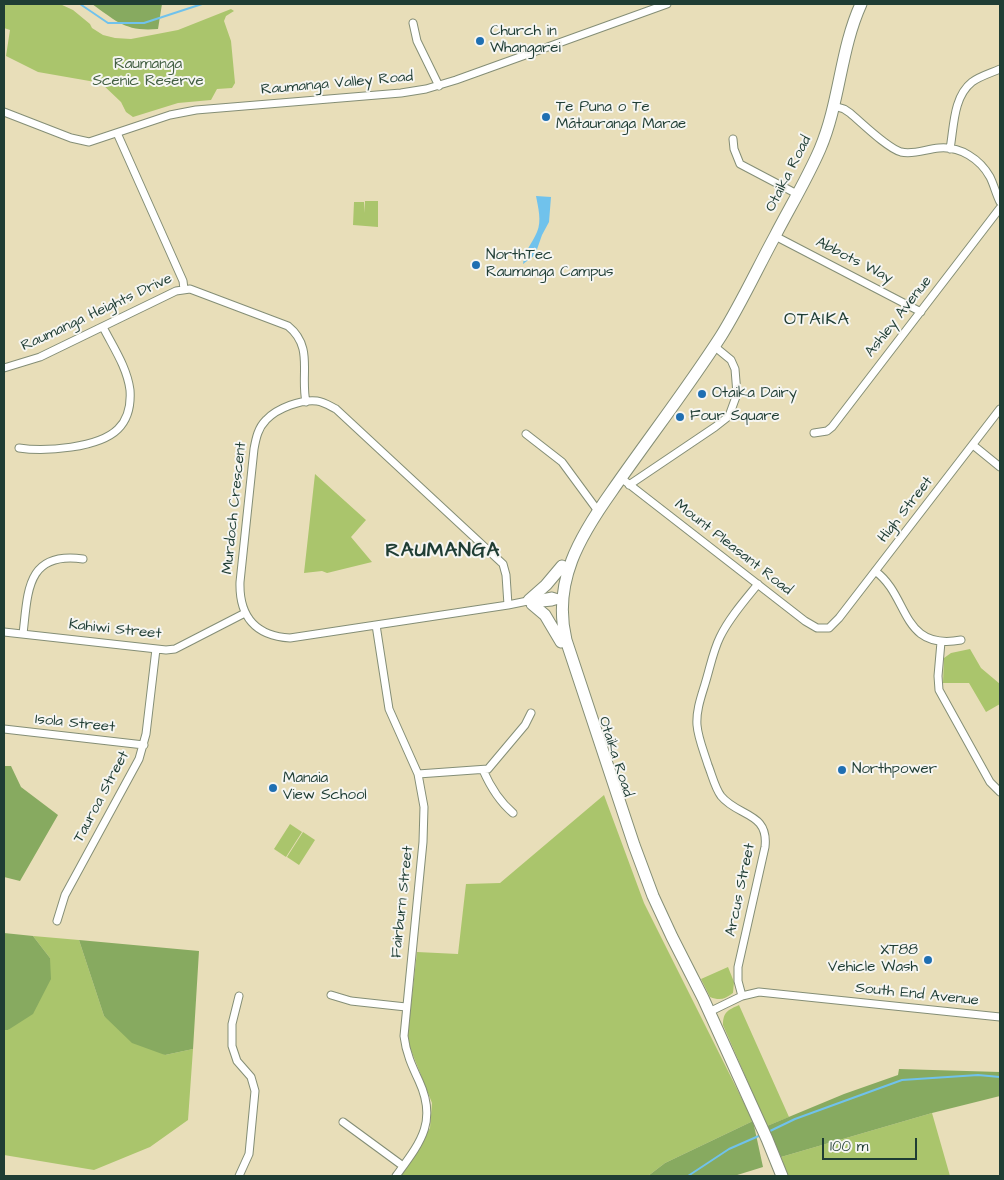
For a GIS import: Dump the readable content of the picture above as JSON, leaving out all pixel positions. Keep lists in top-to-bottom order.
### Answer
{
  "streets": {
    "highway": ["Otaika Road"],
    "street": [
      "Raumanga Valley Road",
      "Abbots Way",
      "Raumanga Heights Drive",
      "Ashley Avenue",
      "Murdoch Crescent",
      "High Street",
      "Mount Pleasant Road",
      "Kahiwi Street",
      "Isola Street",
      "Tauroa Street",
      "Arcus Street",
      "Fairburn Street",
      "South End Avenue"
    ]
  },
  "crossings": [
    ["Raumanga Valley Road", "Raumanga Heights Drive"],
    ["Otaika Road", "Abbots Way"],
    ["Otaika Road", "Mount Pleasant Road"],
    ["Abbots Way", "Ashley Avenue"],
    ["Murdoch Crescent", "Kahiwi Street"],
    ["High Street", "Mount Pleasant Road"],
    ["Mount Pleasant Road", "Arcus Street"],
    ["Kahiwi Street", "Tauroa Street"],
    ["Isola Street", "Tauroa Street"],
    ["Arcus Street", "South End Avenue"]
  ],
  "districts": ["OTAIKA", "RAUMANGA"],
  "parks": ["Raumanga Scenic Reserve"],
  "places": [
    "Church in Whangarei",
    "Te Puna o Te Mātauranga Marae",
    "NorthTec Raumanga Campus",
    "Otaika Dairy",
    "Four Square",
    "Northpower",
    "Manaia View School",
    "XT88 Vehicle Wash"
  ],
  "scale_bar": "100 m"
}
